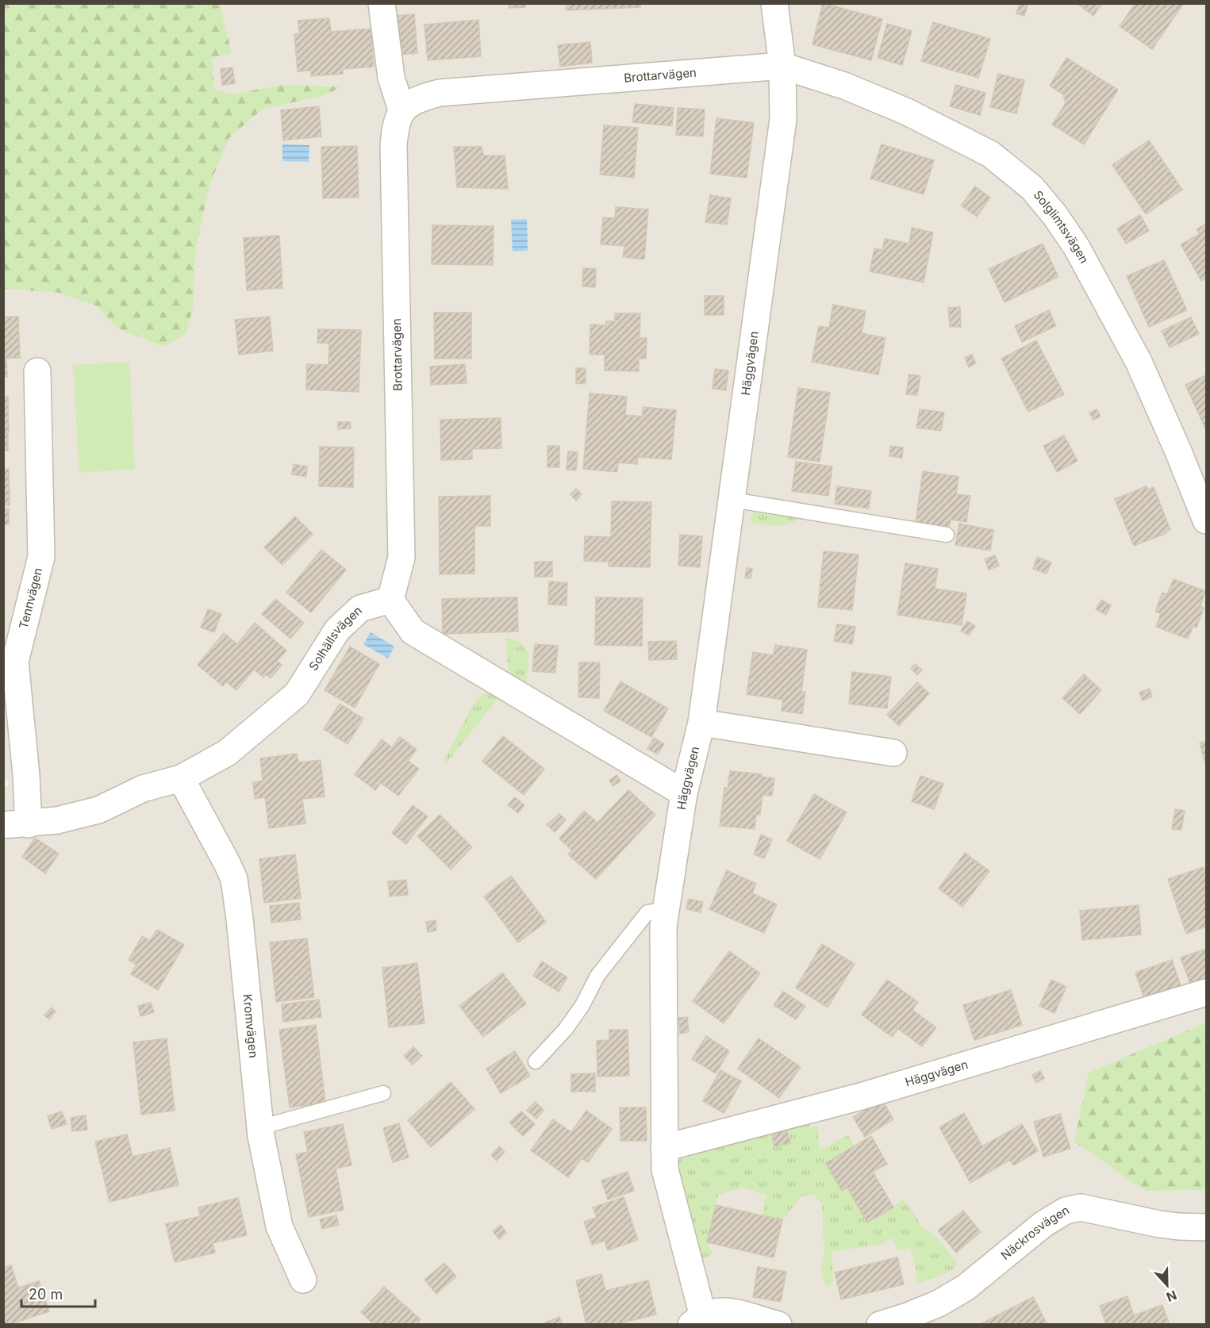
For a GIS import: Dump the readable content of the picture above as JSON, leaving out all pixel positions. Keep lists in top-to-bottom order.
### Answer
{
  "streets": {
    "street": [
      "Brottarvägen",
      "Solglimtsvägen",
      "Häggvägen",
      "Tennvägen",
      "Solhällsvägen",
      "Kromvägen",
      "Näckrosvägen"
    ]
  },
  "crossings": [
    ["Brottarvägen", "Solglimtsvägen"],
    ["Brottarvägen", "Häggvägen"],
    ["Brottarvägen", "Solhällsvägen"],
    ["Solglimtsvägen", "Häggvägen"],
    ["Tennvägen", "Solhällsvägen"],
    ["Solhällsvägen", "Kromvägen"]
  ],
  "scale_bar": "20 m",
  "north": "bottom"
}
